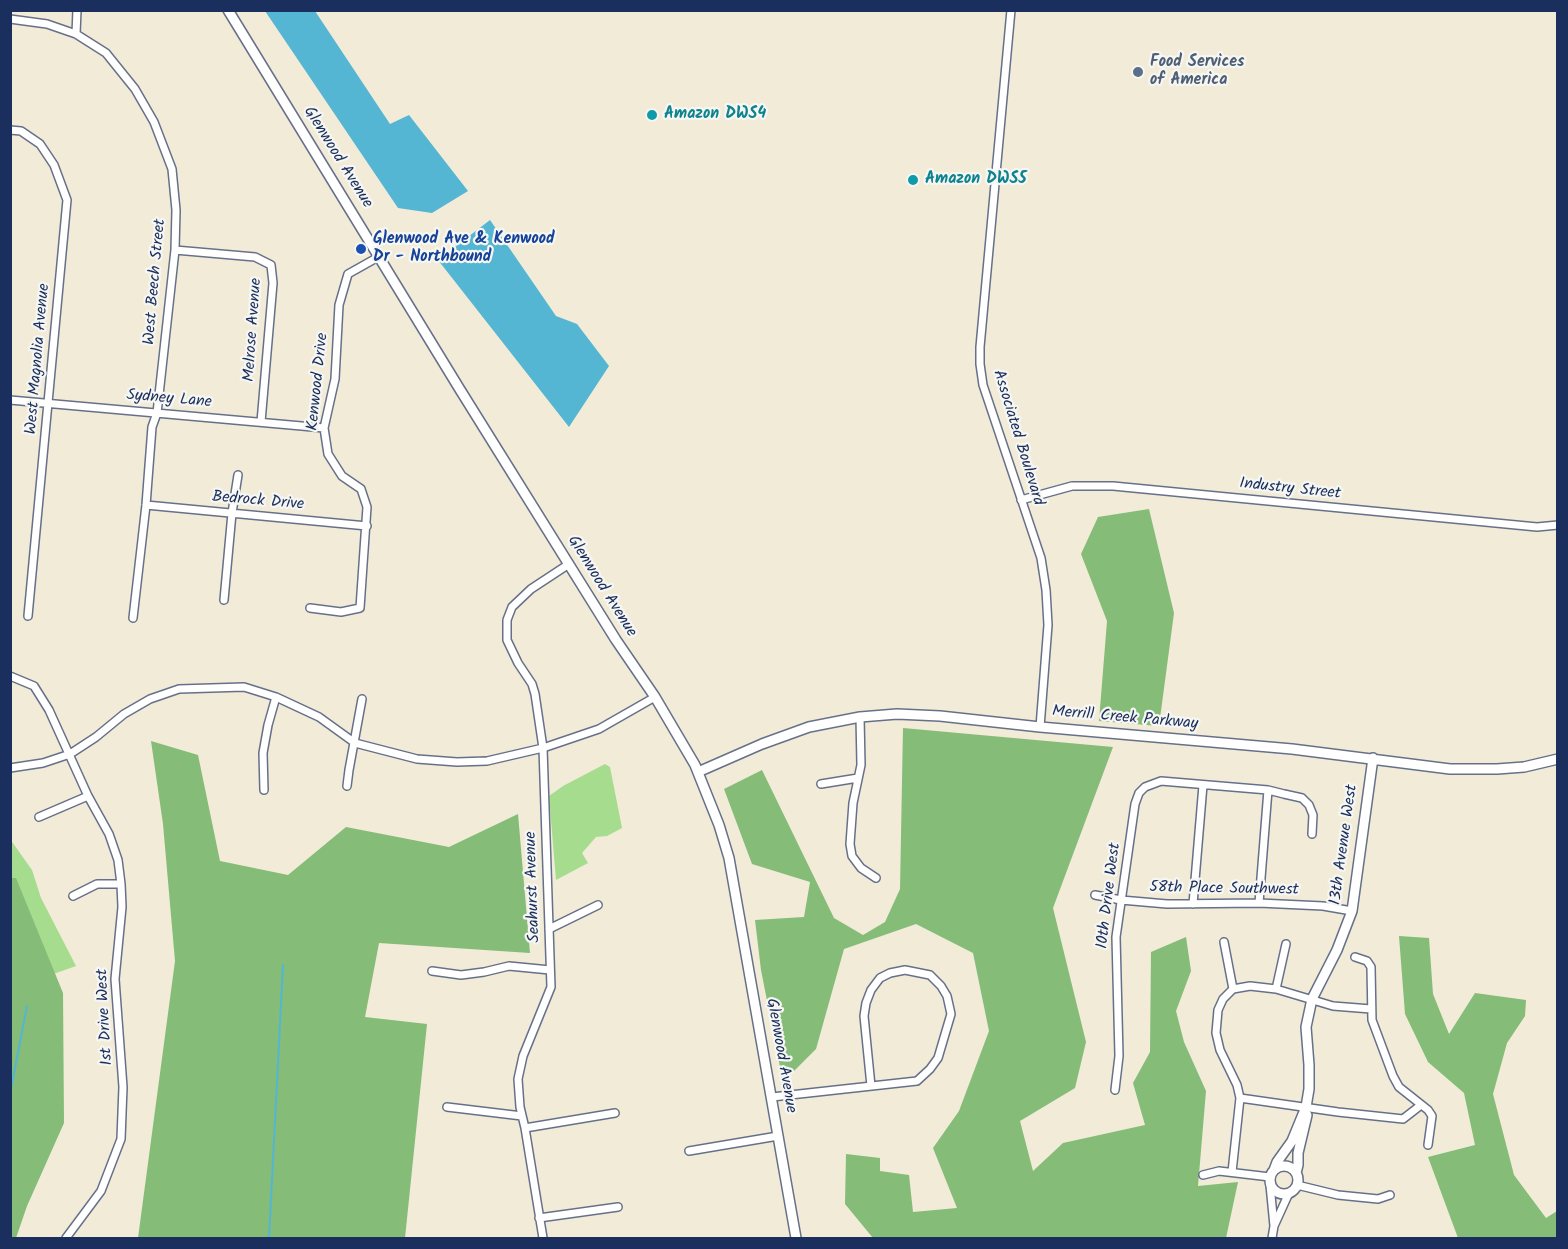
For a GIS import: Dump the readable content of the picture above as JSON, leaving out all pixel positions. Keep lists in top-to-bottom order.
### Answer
{
  "streets": {
    "street": [
      "Glenwood Avenue",
      "West Beech Street",
      "Melrose Avenue",
      "West Magnolia Avenue",
      "Kenwood Drive",
      "Sydney Lane",
      "Associated Boulevard",
      "Industry Street",
      "Bedrock Drive",
      "Merrill Creek Parkway",
      "13th Avenue West",
      "Seahurst Avenue",
      "58th Place Southwest",
      "10th Drive West",
      "1st Drive West"
    ]
  },
  "crossings": [
    ["Glenwood Avenue", "Kenwood Drive"],
    ["Glenwood Avenue", "Merrill Creek Parkway"],
    ["Glenwood Avenue", "Seahurst Avenue"],
    ["West Beech Street", "Melrose Avenue"],
    ["West Beech Street", "Sydney Lane"],
    ["West Beech Street", "Bedrock Drive"],
    ["Melrose Avenue", "Sydney Lane"],
    ["West Magnolia Avenue", "Sydney Lane"],
    ["Kenwood Drive", "Sydney Lane"],
    ["Kenwood Drive", "Bedrock Drive"],
    ["Associated Boulevard", "Industry Street"],
    ["Associated Boulevard", "Merrill Creek Parkway"],
    ["Merrill Creek Parkway", "13th Avenue West"],
    ["13th Avenue West", "58th Place Southwest"],
    ["58th Place Southwest", "10th Drive West"]
  ],
  "places": [
    "Food Services of America",
    "Amazon DWS4",
    "Amazon DWS5",
    "Glenwood Ave & Kenwood Dr - Northbound"
  ]
}
